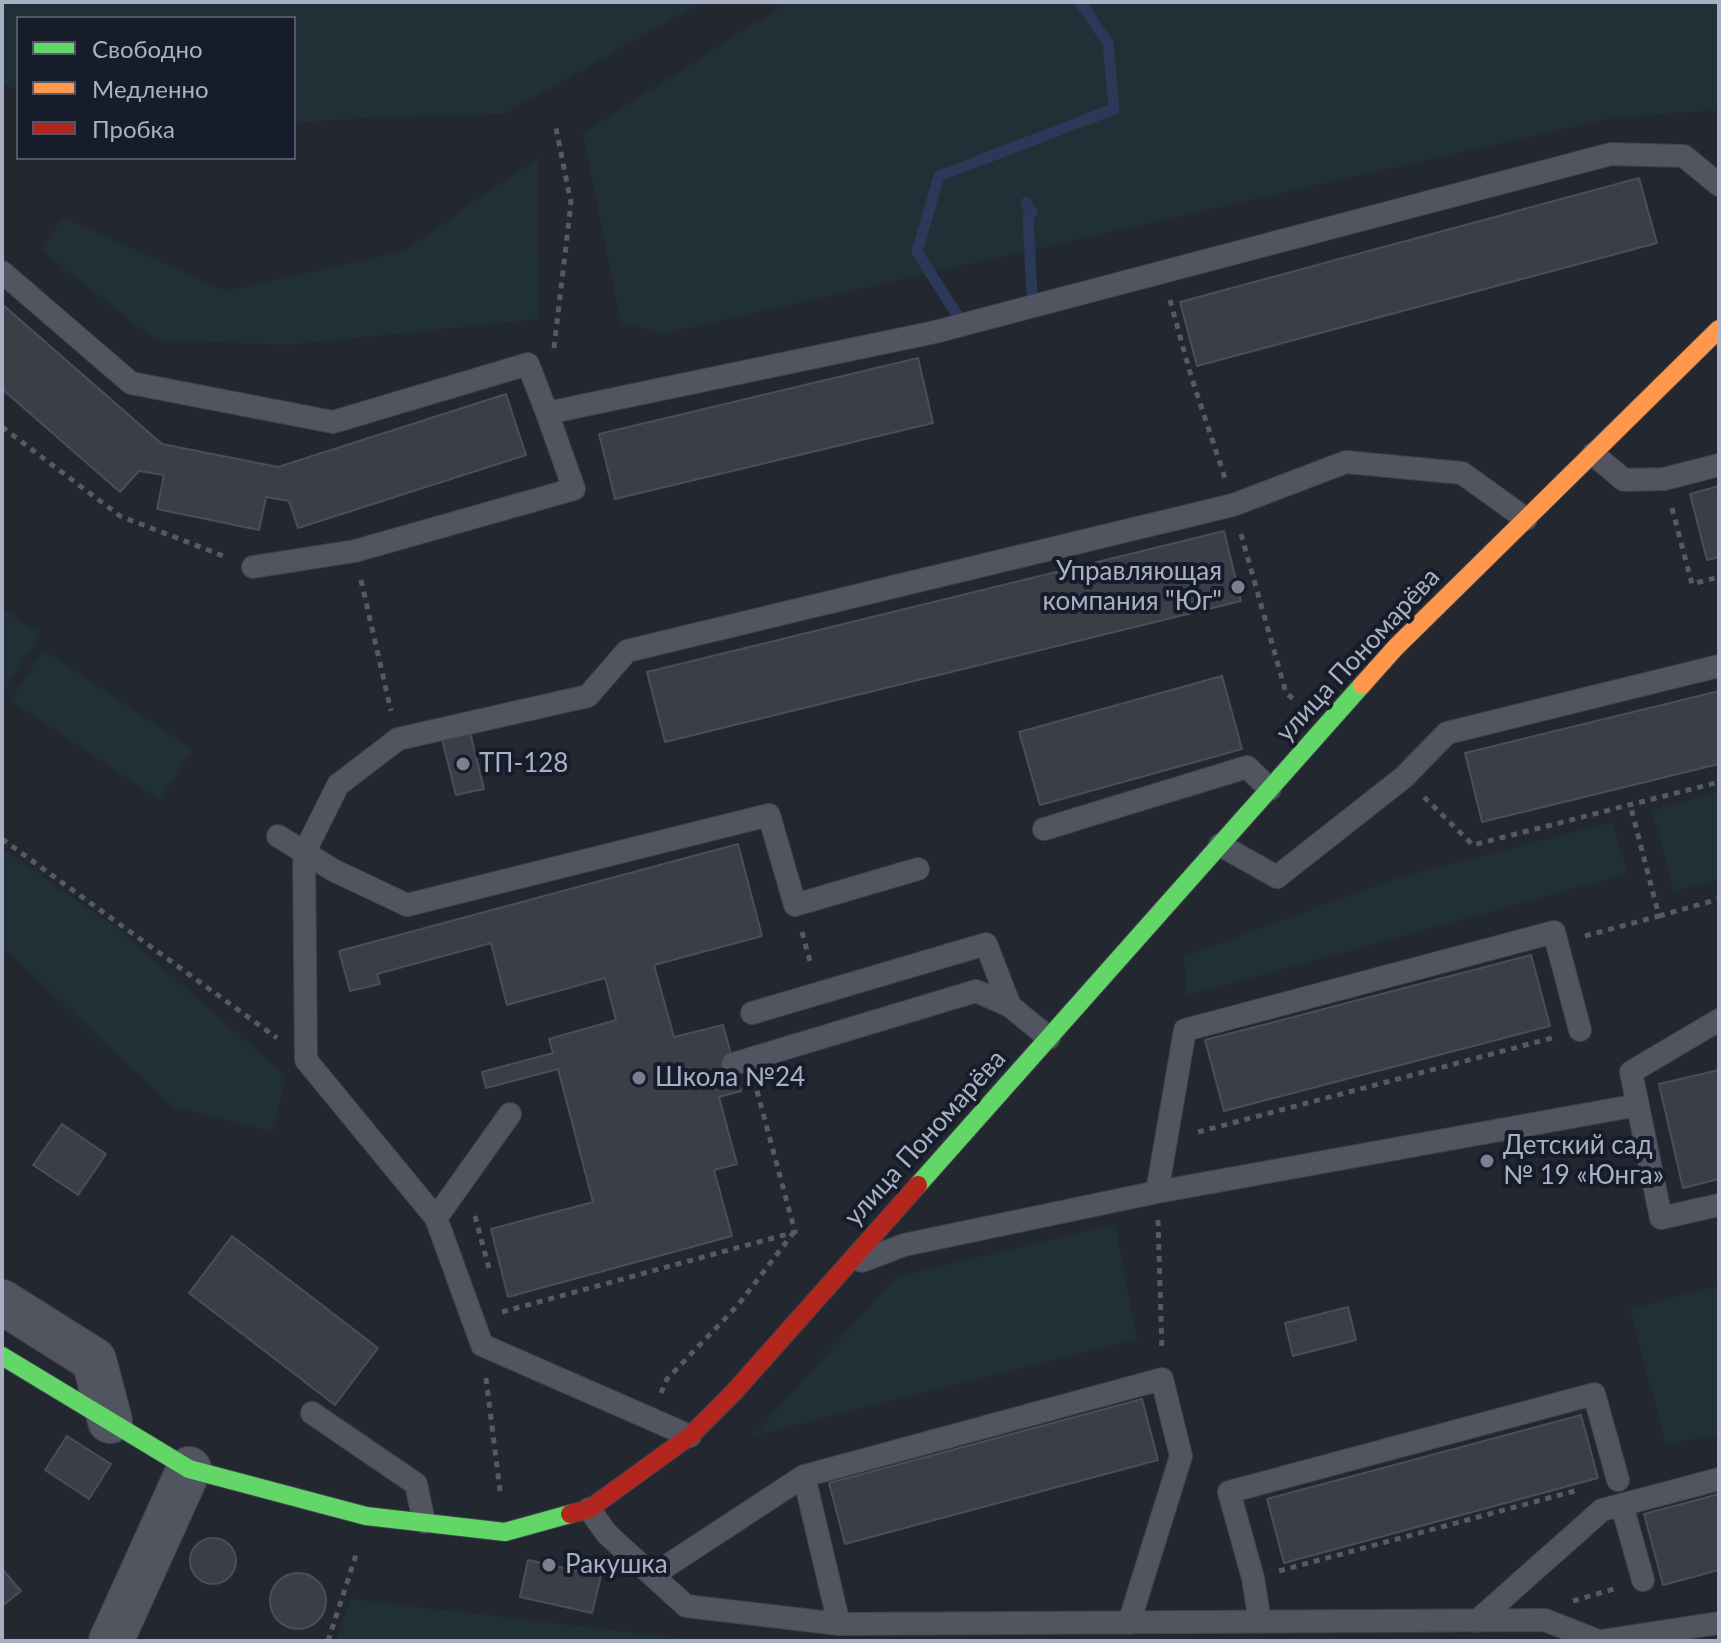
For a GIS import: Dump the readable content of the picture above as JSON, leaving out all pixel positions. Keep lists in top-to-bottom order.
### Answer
{
  "streets": {
    "street": ["улица Пономарёва"]
  },
  "places": [
    "Управляющая компания \"Юг\"",
    "ТП-128",
    "Школа №24",
    "Детский сад № 19 «Юнга»",
    "Ракушка"
  ],
  "legend": ["Свободно", "Медленно", "Пробка"]
}
